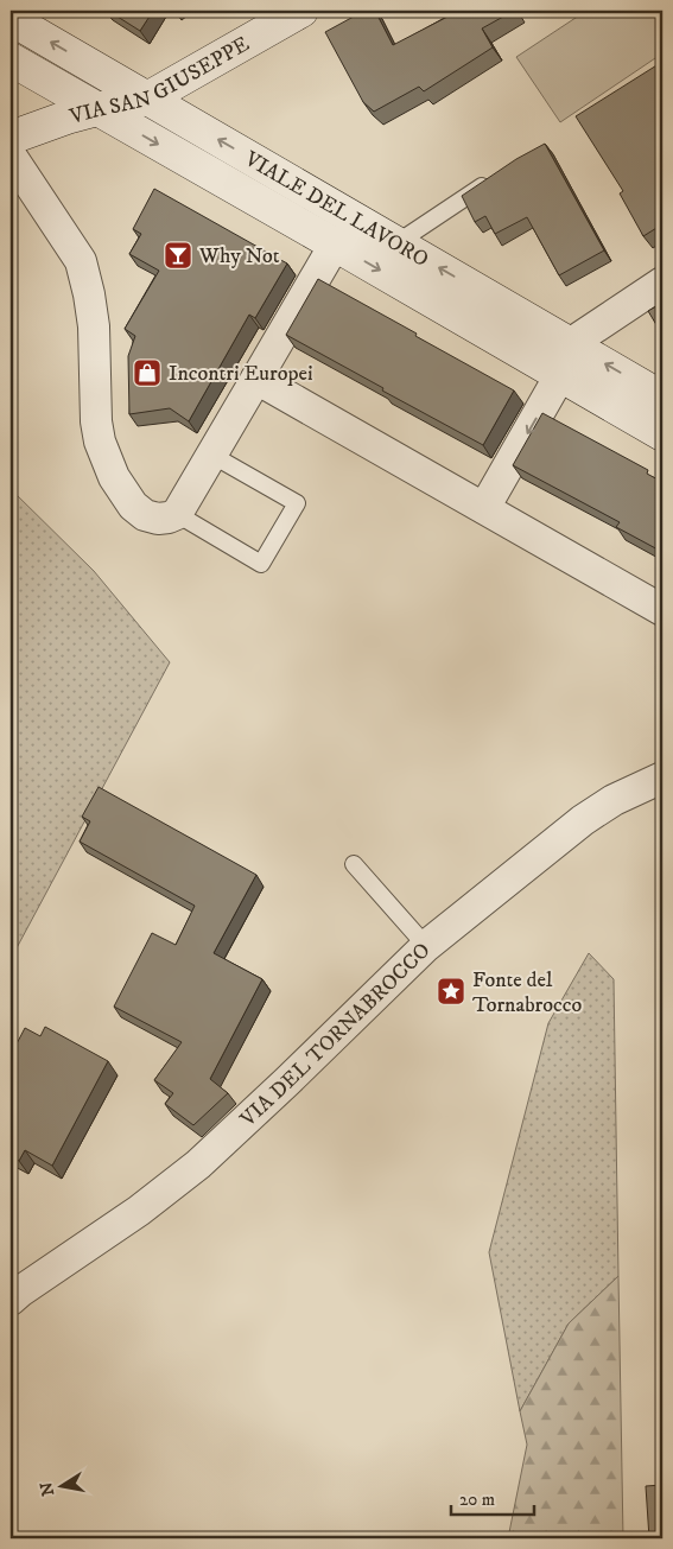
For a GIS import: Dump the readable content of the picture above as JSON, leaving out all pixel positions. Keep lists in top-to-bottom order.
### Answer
{
  "streets": {
    "main road": ["VIA SAN GIUSEPPE", "VIALE DEL LAVORO"],
    "street": ["VIA DEL TORNABROCCO"]
  },
  "crossings": [
    ["VIA SAN GIUSEPPE", "VIALE DEL LAVORO"]
  ],
  "places": {
    "bar": ["Why Not"],
    "shop": ["Incontri Europei"],
    "place": ["Fonte del Tornabrocco"]
  },
  "scale_bar": "20 m",
  "north": "left"
}
